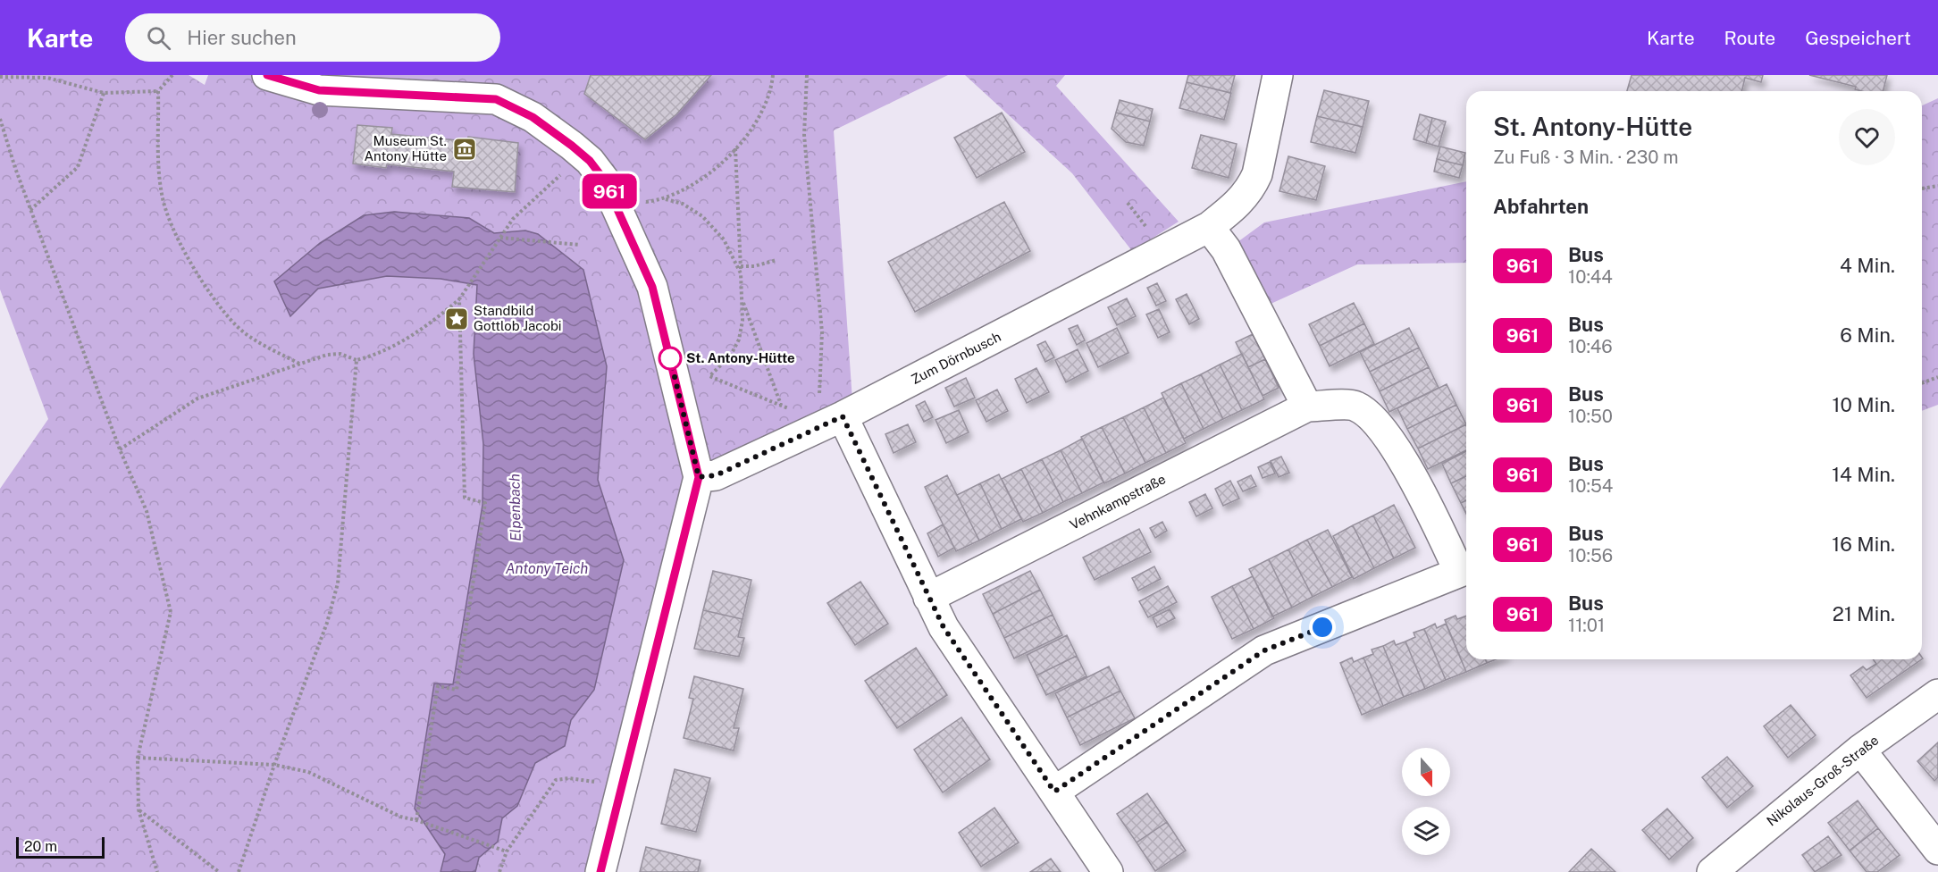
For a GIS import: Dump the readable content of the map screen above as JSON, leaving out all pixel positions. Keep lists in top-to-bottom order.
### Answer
{
  "streets": {
    "street": ["Zum Dörnbusch", "Vehnkampstraße", "Nikolaus-Groß-Straße"]
  },
  "water": ["Elpenbach", "Antony Teich"],
  "places": {
    "museum": ["Museum St. Antony Hütte"],
    "place": ["Standbild Gottlob Jacobi"],
    "other": ["St. Antony-Hütte"]
  },
  "lines": ["bus line 961"],
  "scale_bar": "20 m",
  "north": "bottom",
  "page": {
    "header": "Karte",
    "search": "Hier suchen",
    "nav": ["Karte", "Route", "Gespeichert"],
    "on_map": "961",
    "heading": [
      ["St. Antony-Hütte", "Zu Fuß · 3 Min. · 230 m"],
      "Abfahrten"
    ],
    "list": [
      {
        "mark": "961",
        "name": "Bus",
        "note": "10:44",
        "value": "4 Min."
      },
      {
        "mark": "961",
        "name": "Bus",
        "note": "10:46",
        "value": "6 Min."
      },
      {
        "mark": "961",
        "name": "Bus",
        "note": "10:50",
        "value": "10 Min."
      },
      {
        "mark": "961",
        "name": "Bus",
        "note": "10:54",
        "value": "14 Min."
      },
      {
        "mark": "961",
        "name": "Bus",
        "note": "10:56",
        "value": "16 Min."
      },
      {
        "mark": "961",
        "name": "Bus",
        "note": "11:01",
        "value": "21 Min."
      }
    ],
    "scale": "20 m"
  }
}
